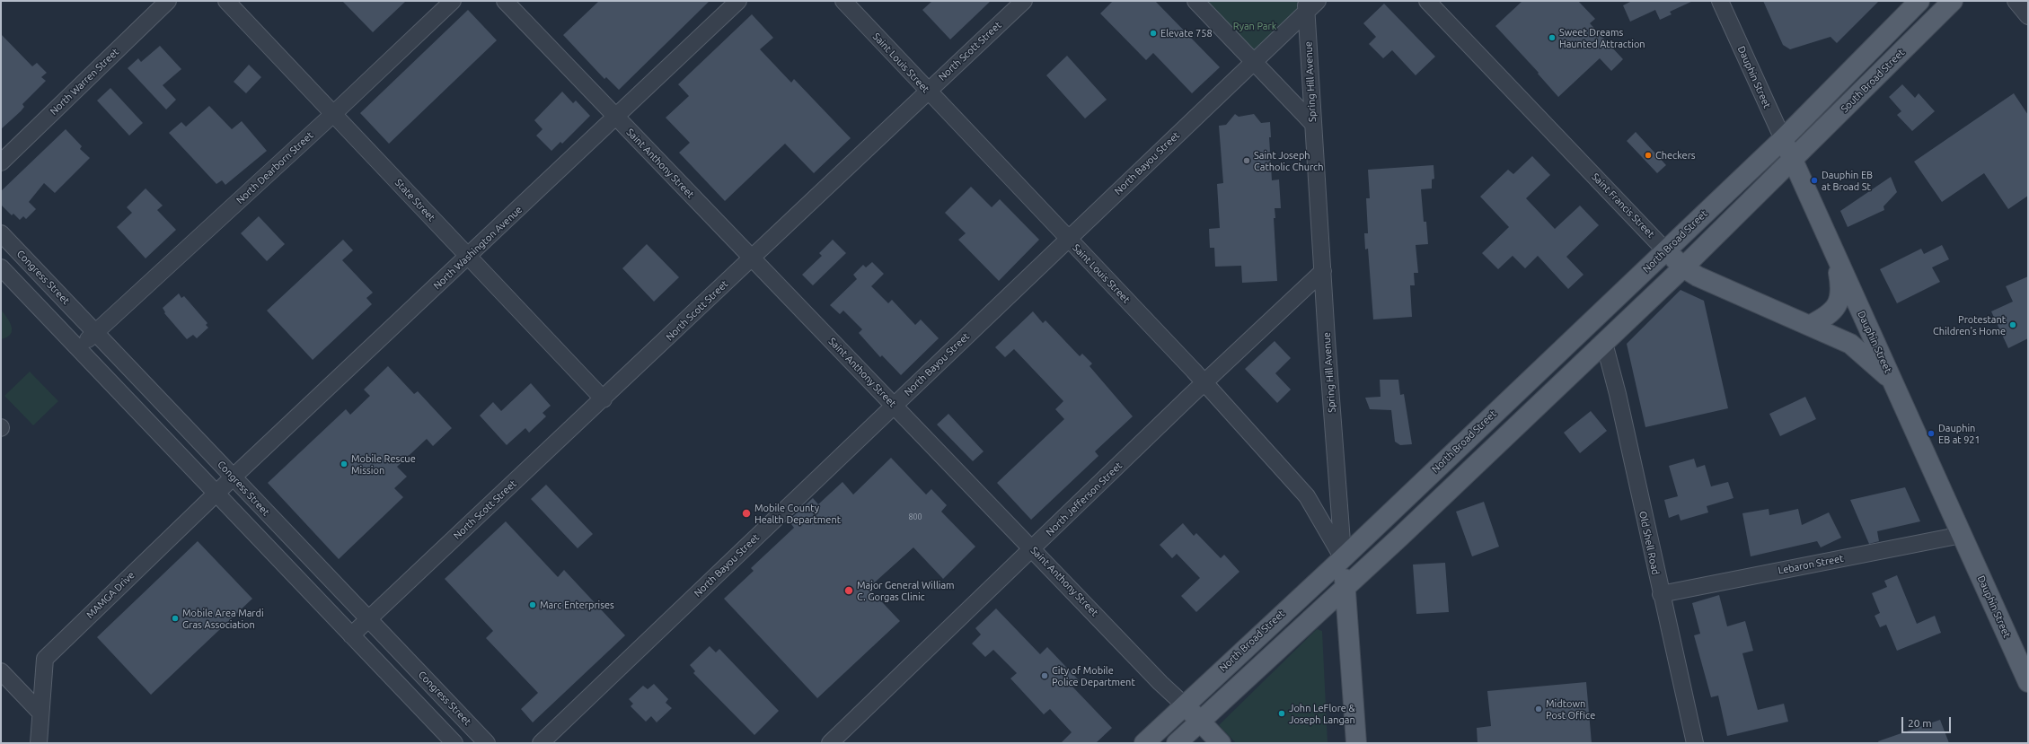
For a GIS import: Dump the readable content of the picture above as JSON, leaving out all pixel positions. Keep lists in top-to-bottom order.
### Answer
{
  "streets": {
    "main road": [
      "Dauphin Street",
      "South Broad Street",
      "Spring Hill Avenue",
      "Saint Anthony Street",
      "Saint Francis Street",
      "North Broad Street"
    ],
    "street": [
      "North Scott Street",
      "Saint Louis Street",
      "North Warren Street",
      "North Bayou Street",
      "North Dearborn Street",
      "State Street",
      "North Washington Avenue",
      "Congress Street",
      "North Jefferson Street",
      "Old Shell Road",
      "Lebaron Street",
      "MAMGA Drive"
    ]
  },
  "crossings": [
    ["North Scott Street", "Saint Louis Street"],
    ["North Scott Street", "Saint Anthony Street"],
    ["North Scott Street", "State Street"],
    ["North Scott Street", "Congress Street"],
    ["Saint Louis Street", "Spring Hill Avenue"],
    ["Saint Louis Street", "North Bayou Street"],
    ["Saint Louis Street", "North Broad Street"],
    ["Saint Louis Street", "North Jefferson Street"],
    ["Dauphin Street", "South Broad Street"],
    ["Dauphin Street", "Saint Francis Street"],
    ["Dauphin Street", "North Broad Street"],
    ["Dauphin Street", "Lebaron Street"],
    ["Spring Hill Avenue", "North Bayou Street"],
    ["Spring Hill Avenue", "North Broad Street"],
    ["Spring Hill Avenue", "North Jefferson Street"],
    ["Saint Anthony Street", "North Bayou Street"],
    ["Saint Anthony Street", "North Broad Street"],
    ["Saint Anthony Street", "North Washington Avenue"],
    ["Saint Anthony Street", "North Jefferson Street"],
    ["North Dearborn Street", "State Street"],
    ["North Dearborn Street", "Congress Street"],
    ["State Street", "North Washington Avenue"],
    ["Saint Francis Street", "North Broad Street"],
    ["North Washington Avenue", "Congress Street"],
    ["North Washington Avenue", "MAMGA Drive"],
    ["Old Shell Road", "Lebaron Street"]
  ],
  "parks": ["Ryan Park"],
  "places": [
    "Elevate 758",
    "Sweet Dreams Haunted Attraction",
    "Checkers",
    "Saint Joseph Catholic Church",
    "Dauphin EB at Broad St",
    "Protestant Children's Home",
    "Dauphin EB at 921",
    "Mobile Rescue Mission",
    "Mobile County Health Department",
    "Major General William C. Gorgas Clinic",
    "Marc Enterprises",
    "Mobile Area Mardi Gras Association",
    "City of Mobile Police Department",
    "Midtown Post Office",
    "John LeFlore & Joseph Langan"
  ],
  "house_numbers": ["800"],
  "scale_bar": "20 m"
}
